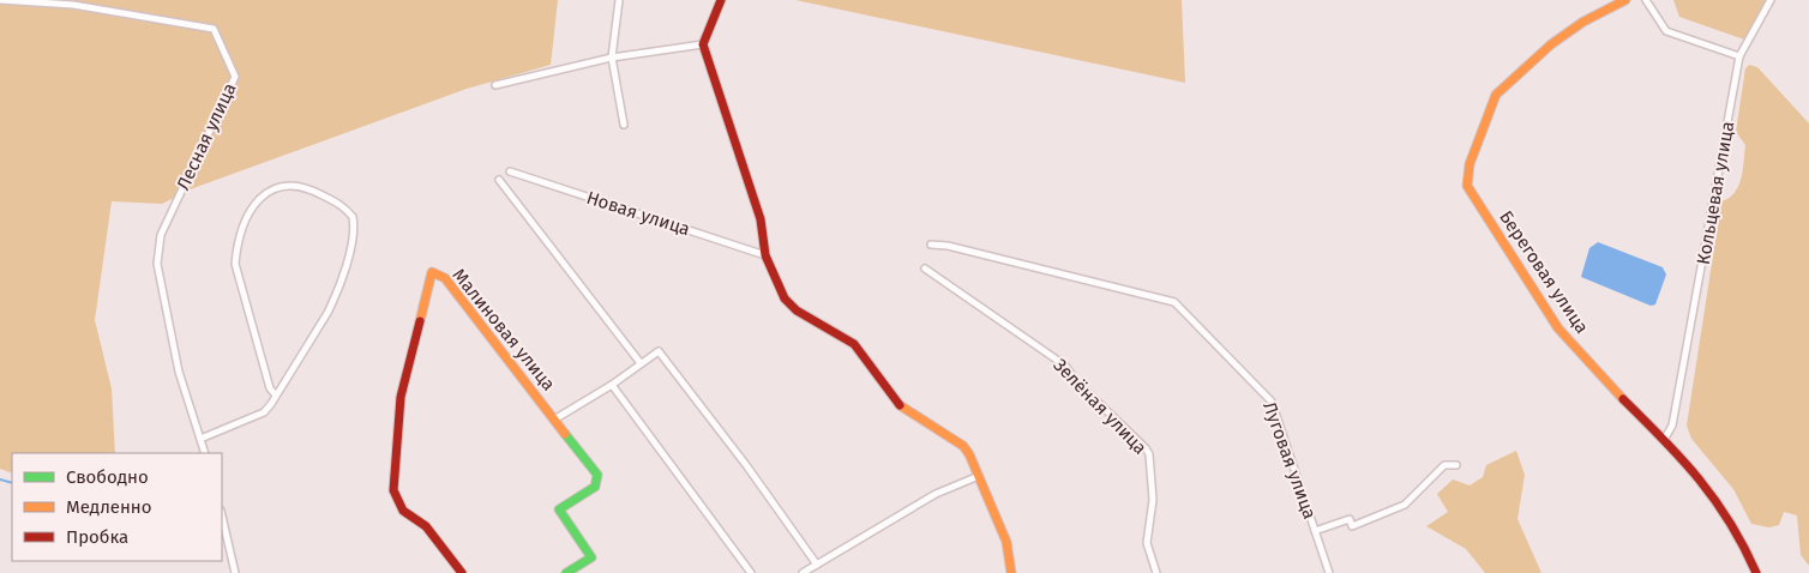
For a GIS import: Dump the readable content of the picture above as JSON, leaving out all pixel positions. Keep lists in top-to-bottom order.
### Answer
{
  "streets": {
    "street": [
      "Лесная улица",
      "Кольцевая улица",
      "Новая улица",
      "Береговая улица",
      "Малиновая улица",
      "Зелёная улица",
      "Луговая улица"
    ]
  },
  "crossings": [
    ["Кольцевая улица", "Береговая улица"]
  ],
  "legend": ["Свободно", "Медленно", "Пробка"]
}
